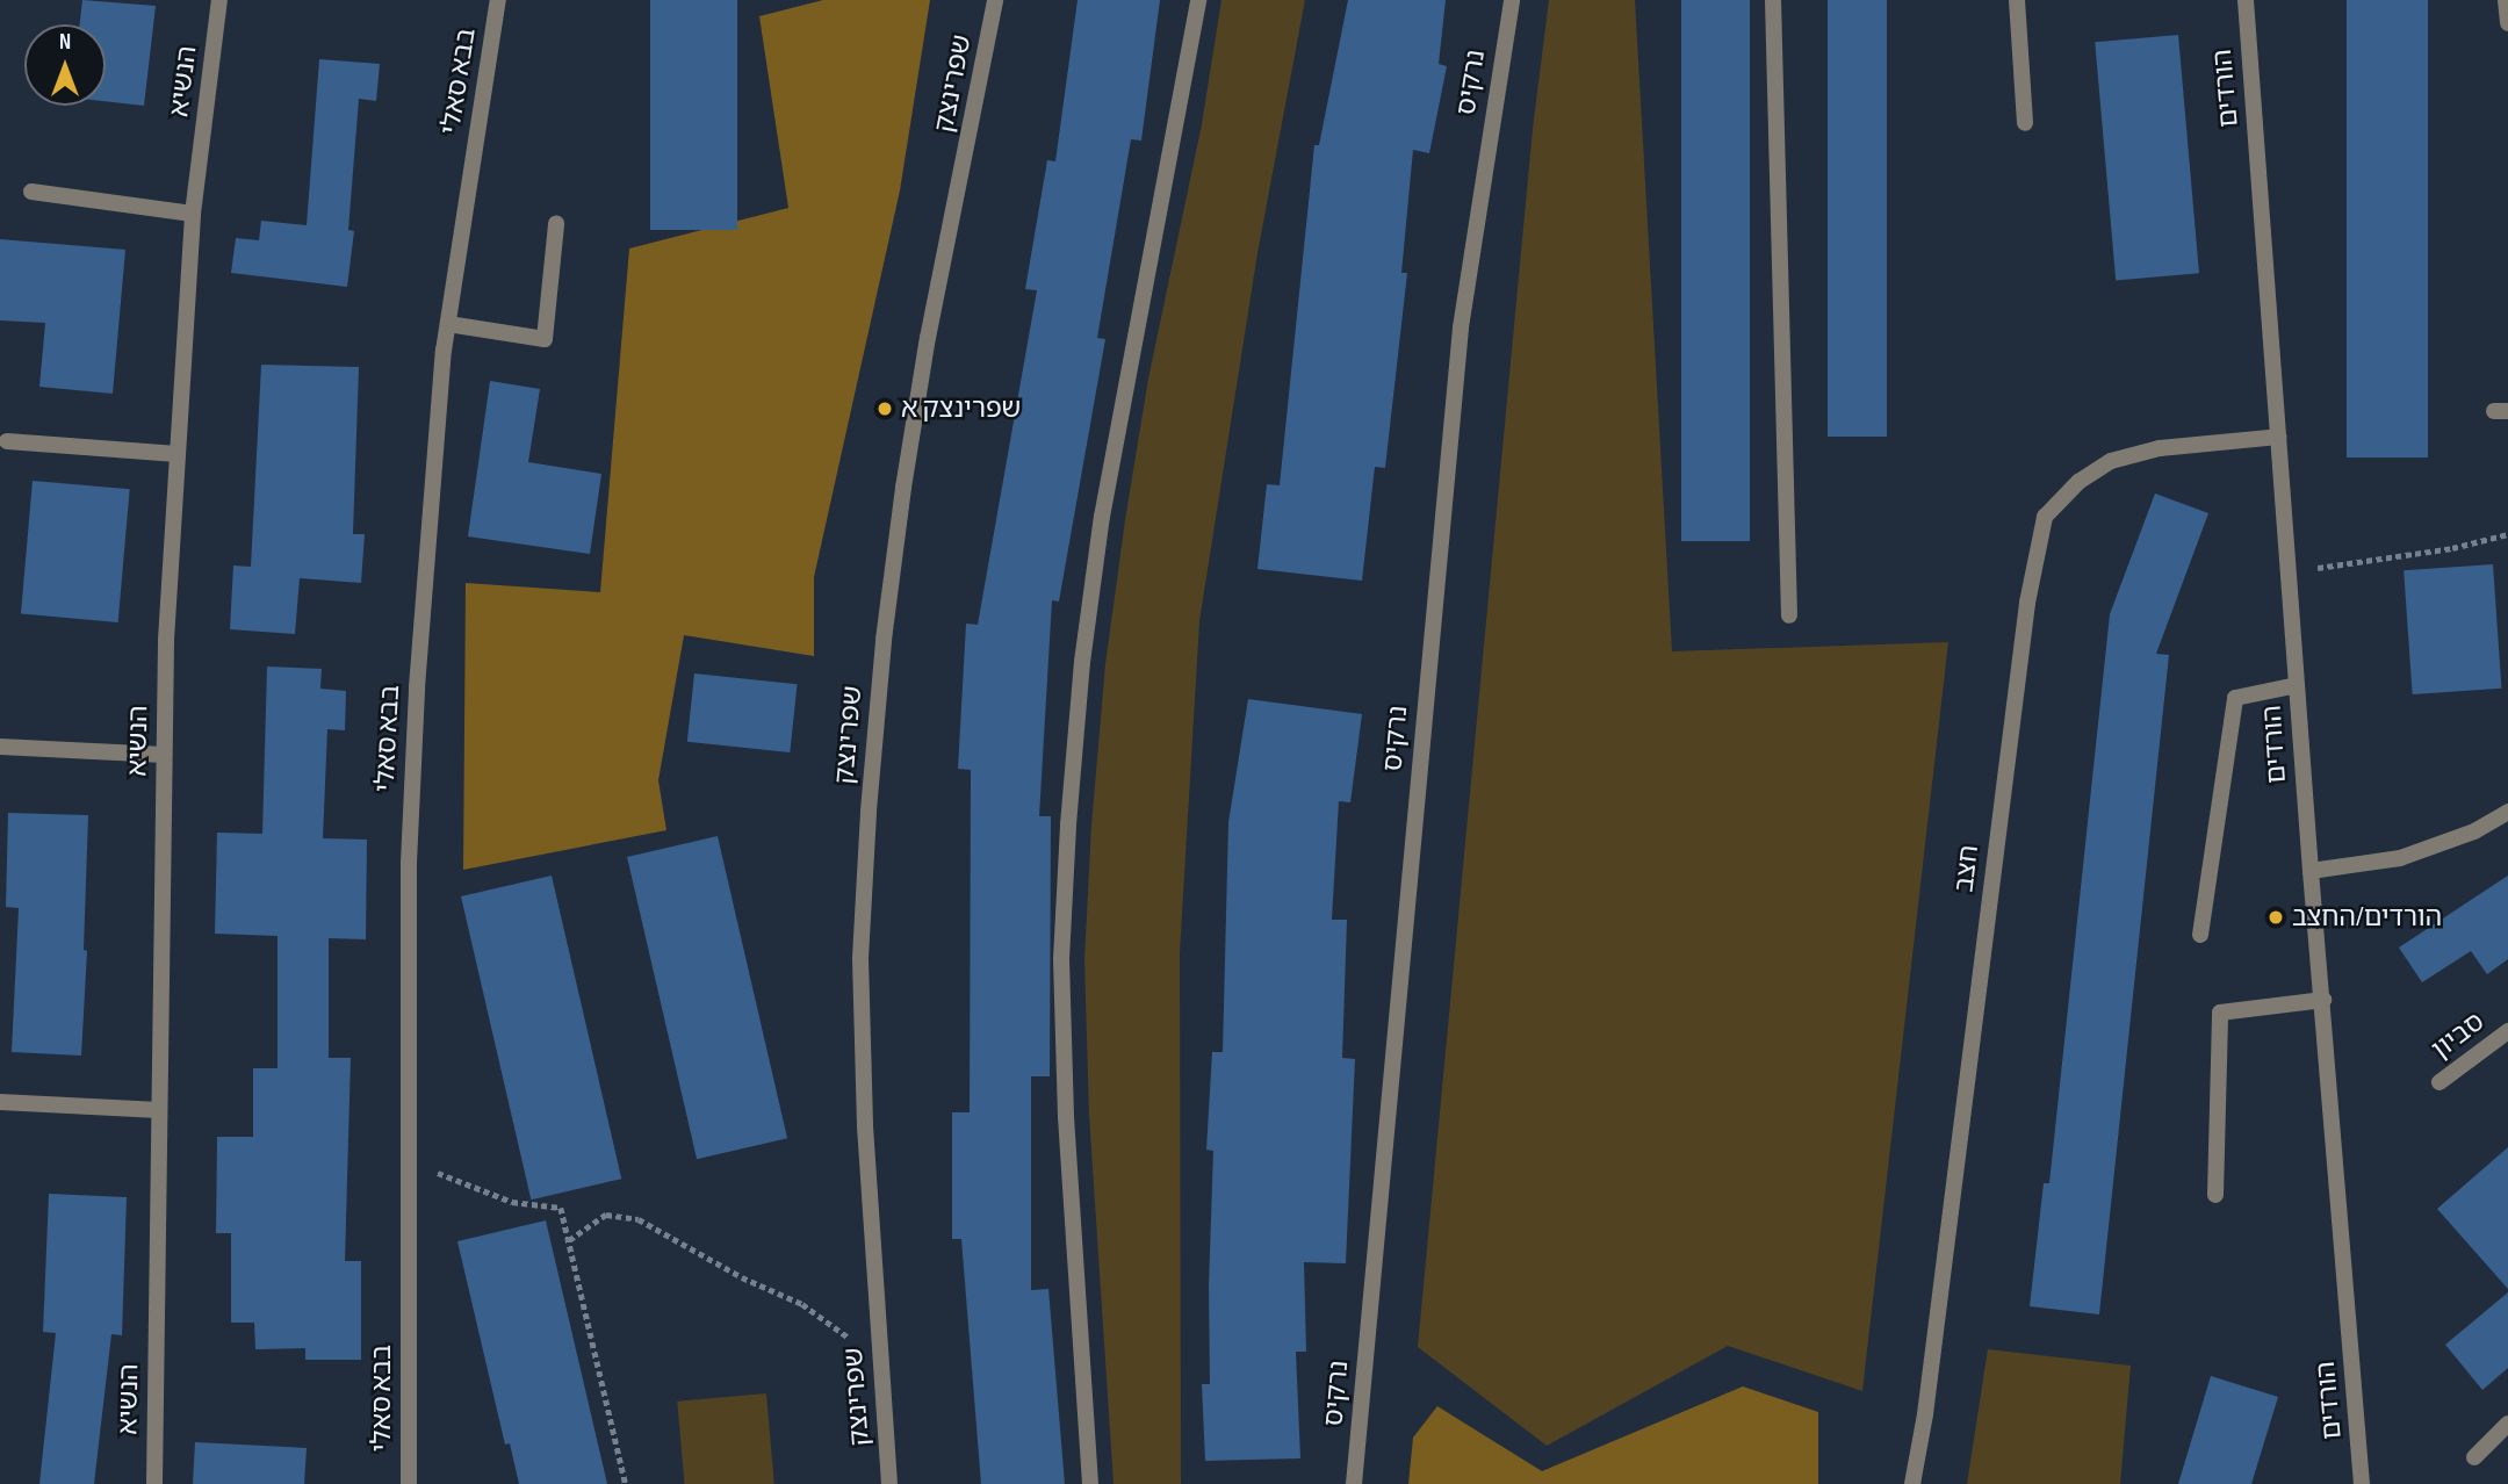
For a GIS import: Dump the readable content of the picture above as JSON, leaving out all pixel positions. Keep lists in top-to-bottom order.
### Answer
{
  "streets": {
    "street": [
      "הנשיא",
      "בבא סאלי",
      "נרקיס",
      "שפרינצק",
      "הורדים",
      "חצב",
      "סביון"
    ]
  },
  "crossings": [
    ["הורדים", "חצב"]
  ],
  "places": ["שפרינצק א", "הורדים/החצב"],
  "north": "top"
}
